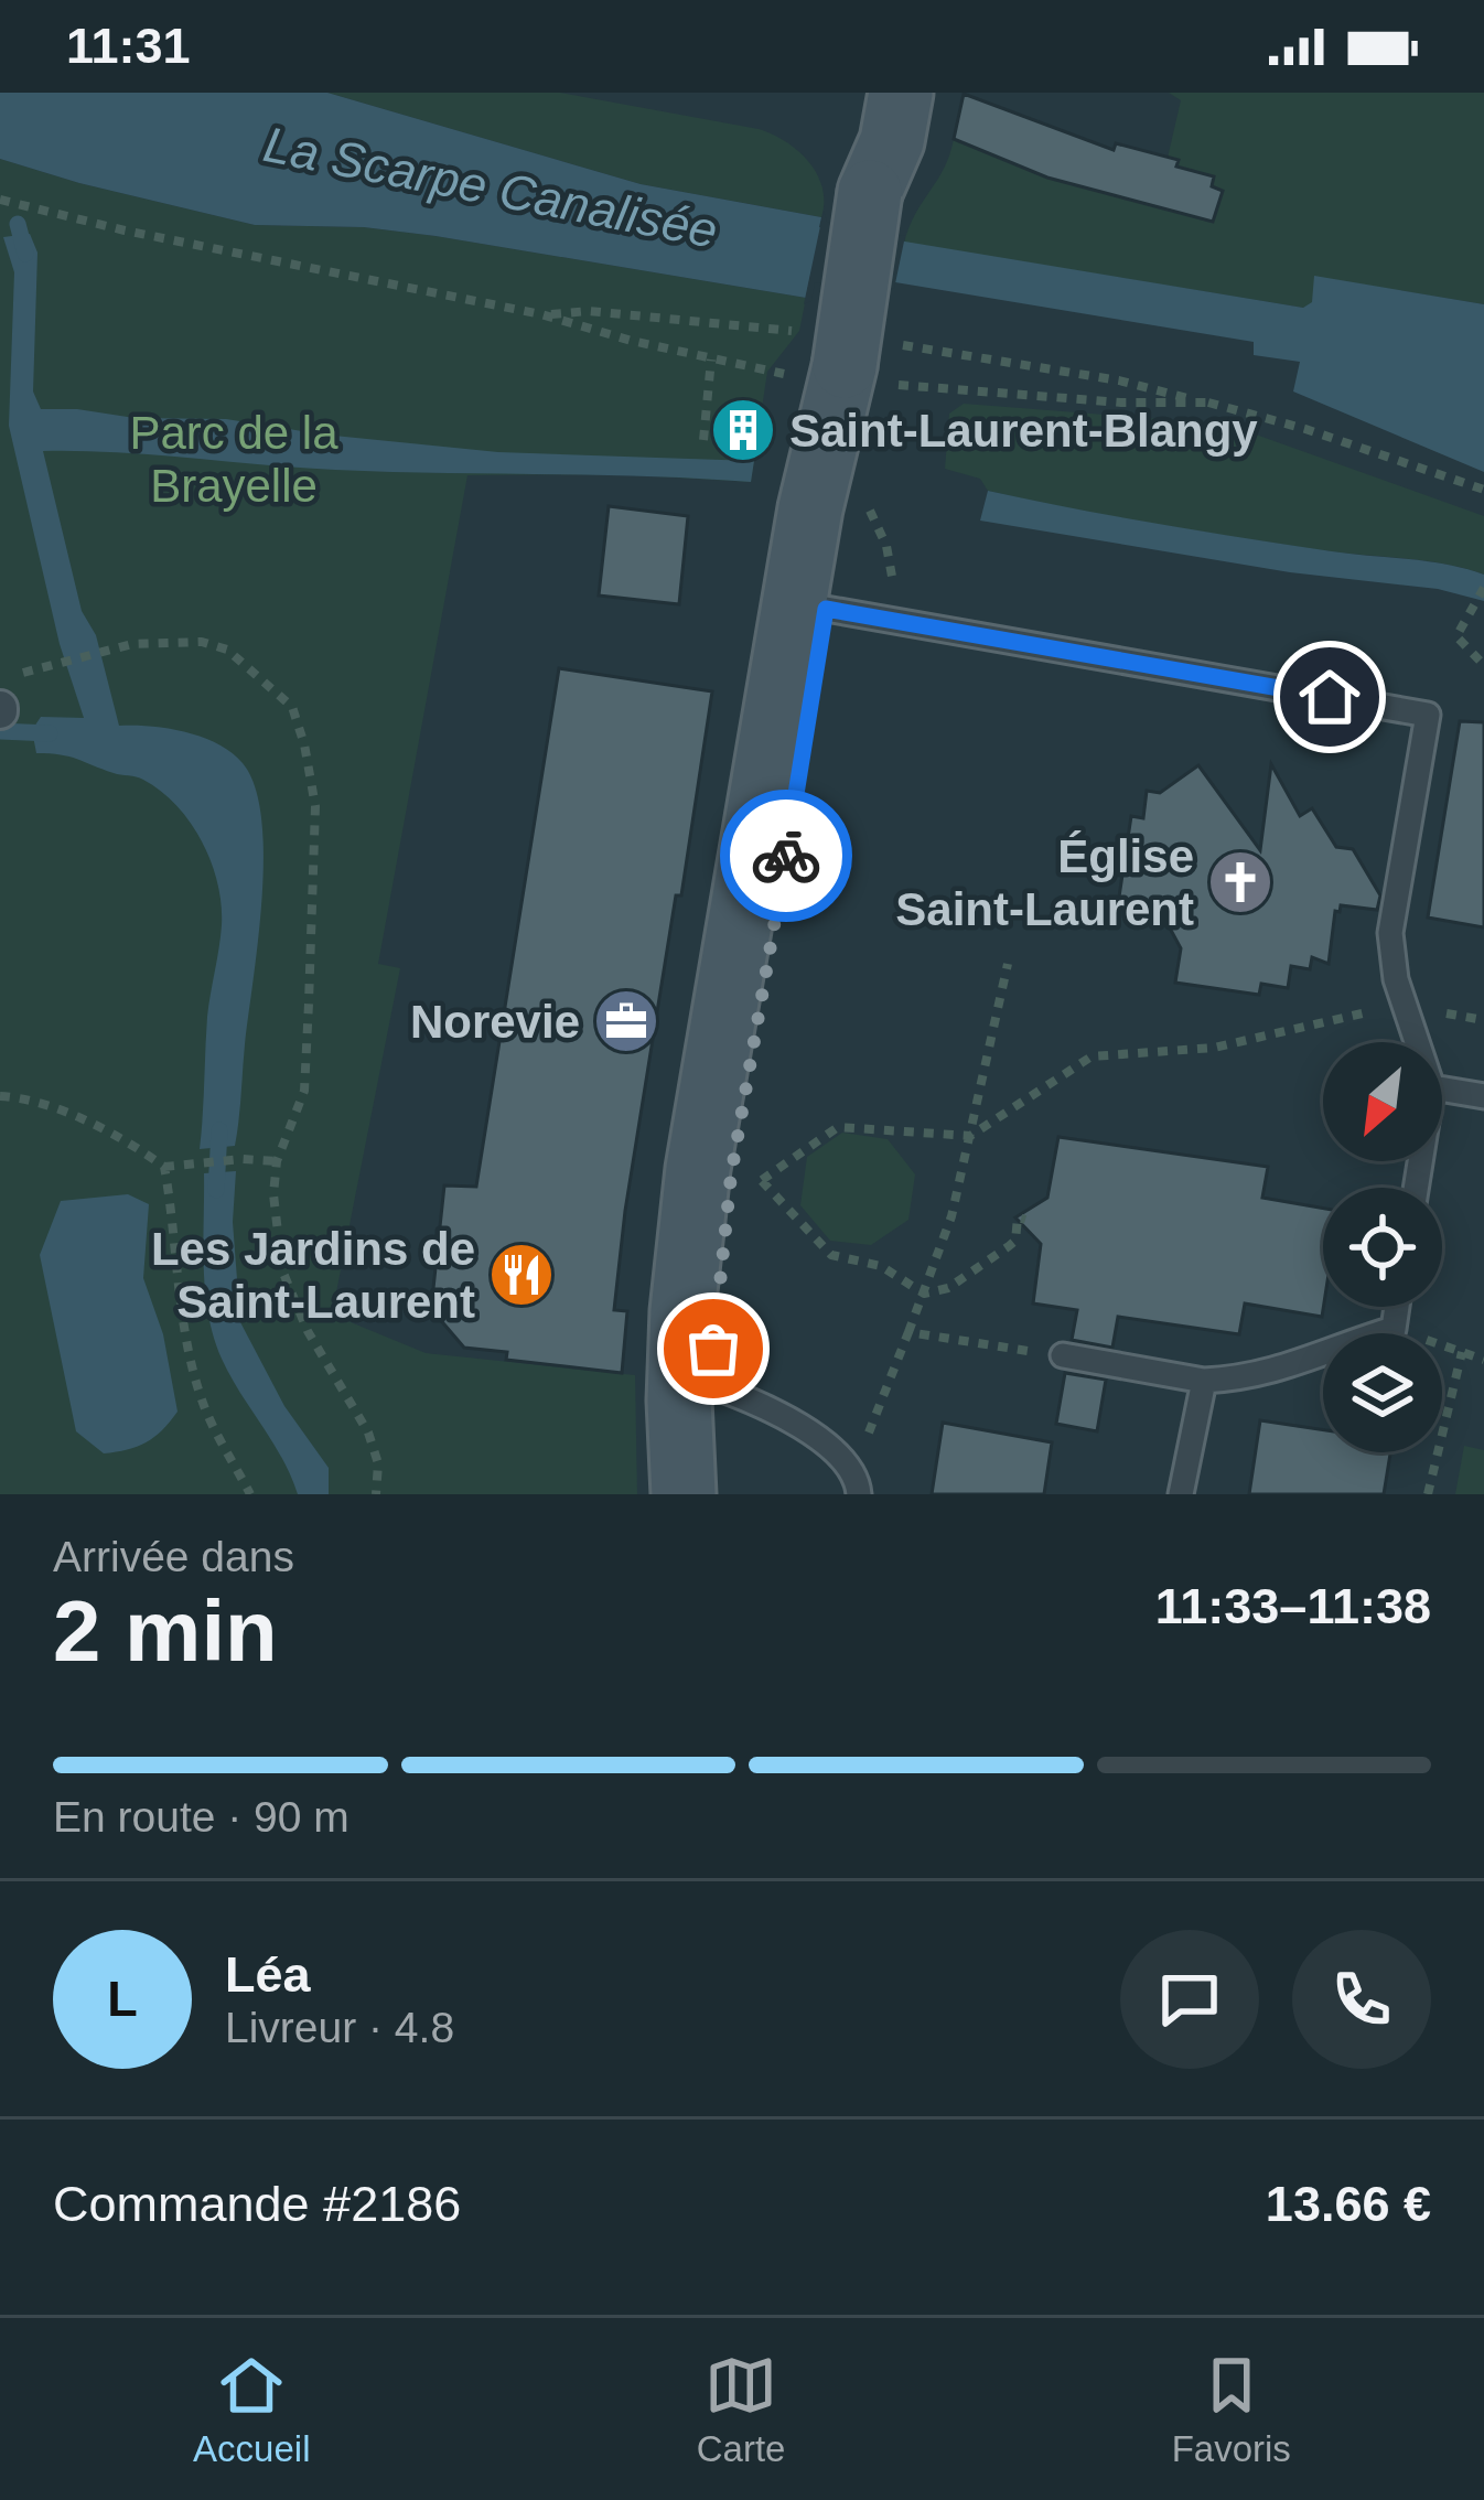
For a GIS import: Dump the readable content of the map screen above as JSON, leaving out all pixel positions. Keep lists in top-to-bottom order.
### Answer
{
  "water": ["La Scarpe Canalisée"],
  "parks": ["Parc de la Brayelle"],
  "places": {
    "building": ["Saint-Laurent-Blangy"],
    "church": ["Église Saint-Laurent"],
    "office": ["Norevie"],
    "restaurant": ["Les Jardins de Saint-Laurent"]
  },
  "north": "bottom left",
  "page": {
    "status": "11:31",
    "heading": ["2 min", "Arrivée dans", "11:33–11:38"],
    "panel": [
      "Léa",
      "Livreur · 4.8",
      "Commande #2186",
      "13.66 €"
    ],
    "bar": "En route · 90 m",
    "round": "L",
    "tabs": ["Accueil", "Carte", "Favoris"]
  }
}
